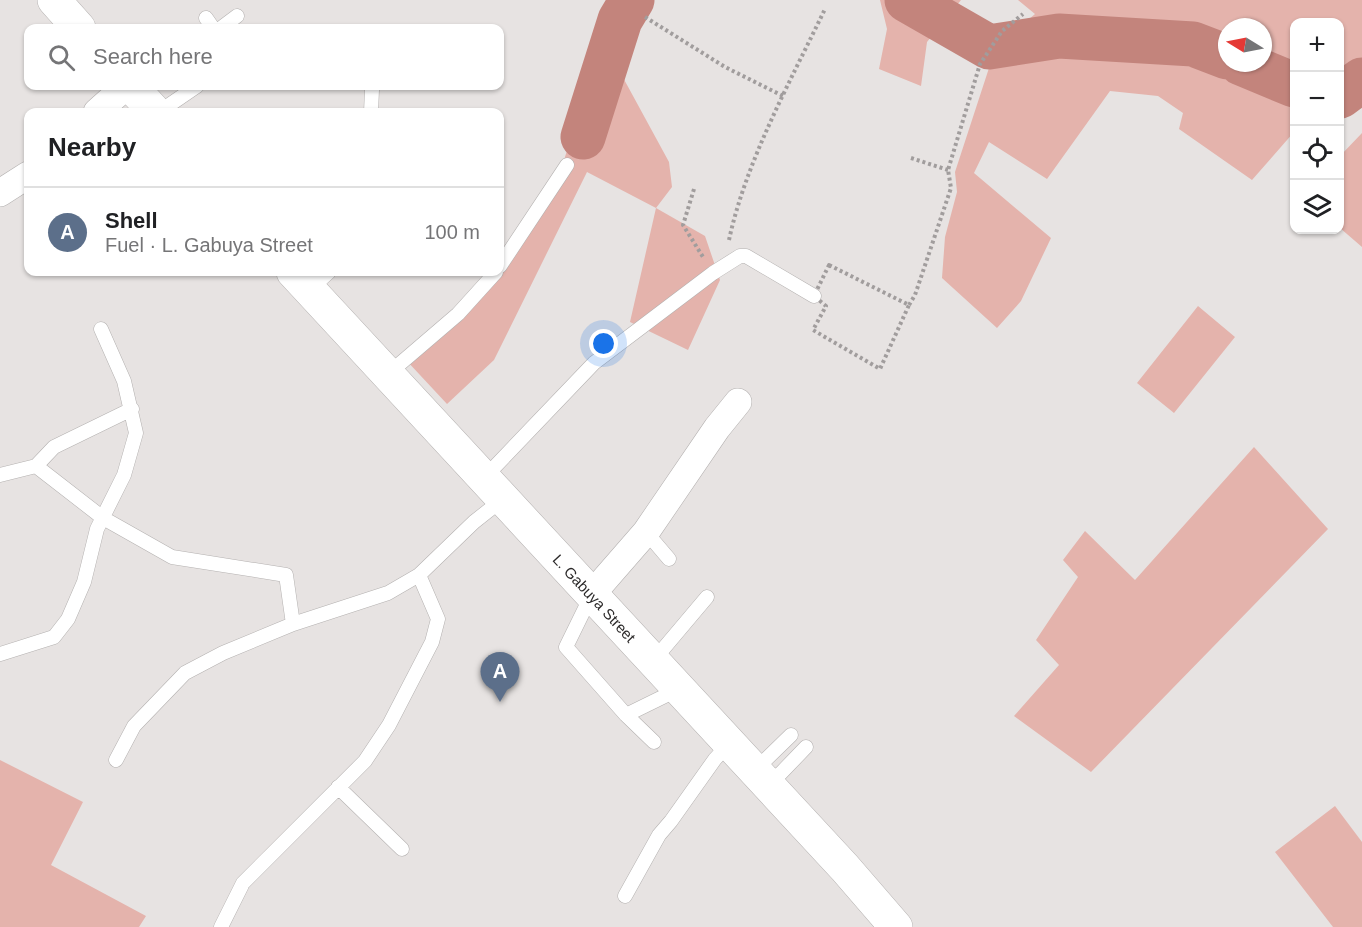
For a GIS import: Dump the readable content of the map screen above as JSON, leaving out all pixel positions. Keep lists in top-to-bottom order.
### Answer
{
  "streets": {
    "street": ["L. Gabuya Street"]
  },
  "north": "left",
  "page": {
    "map_buttons": ["+", "−"],
    "search": "Search here",
    "heading": "Nearby",
    "list": [
      {
        "mark": "A",
        "name": "Shell",
        "note": "Fuel · L. Gabuya Street",
        "value": "100 m"
      }
    ],
    "pins": "A"
  }
}
